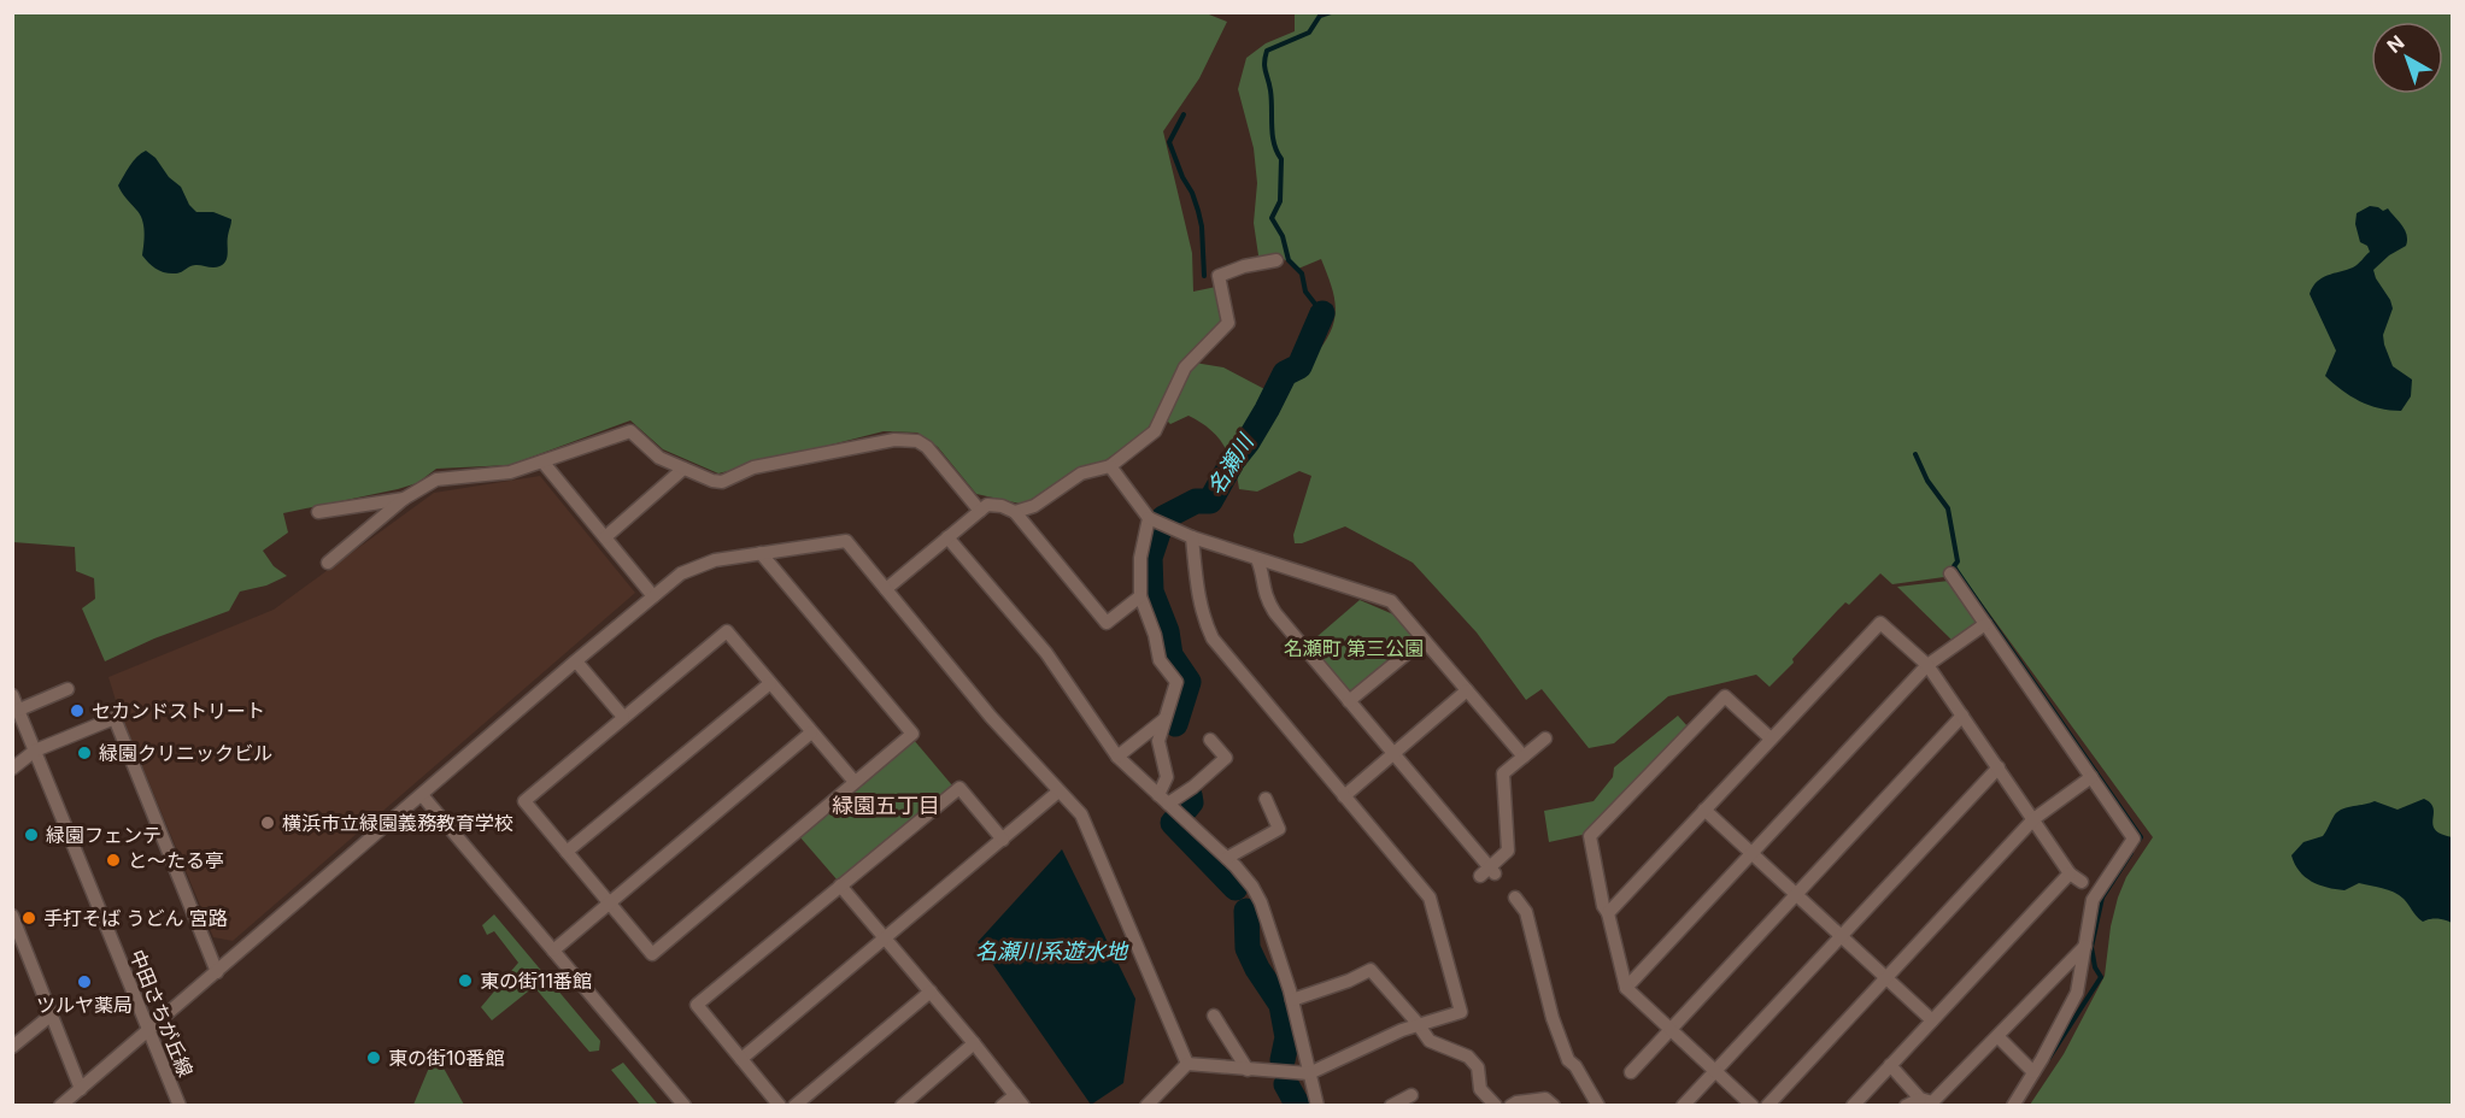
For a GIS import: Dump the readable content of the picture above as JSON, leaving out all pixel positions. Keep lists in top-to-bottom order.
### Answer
{
  "streets": {
    "street": ["中田さちが丘線"]
  },
  "districts": ["緑園五丁目"],
  "water": ["名瀬川", "名瀬川系遊水地"],
  "parks": ["名瀬町 第三公園"],
  "places": [
    "セカンドストリート",
    "緑園クリニックビル",
    "横浜市立緑園義務教育学校",
    "緑園フェンテ",
    "と～たる亭",
    "手打そば うどん 宮路",
    "東の街11番館",
    "ツルヤ薬局",
    "東の街10番館"
  ],
  "north": "top left"
}
